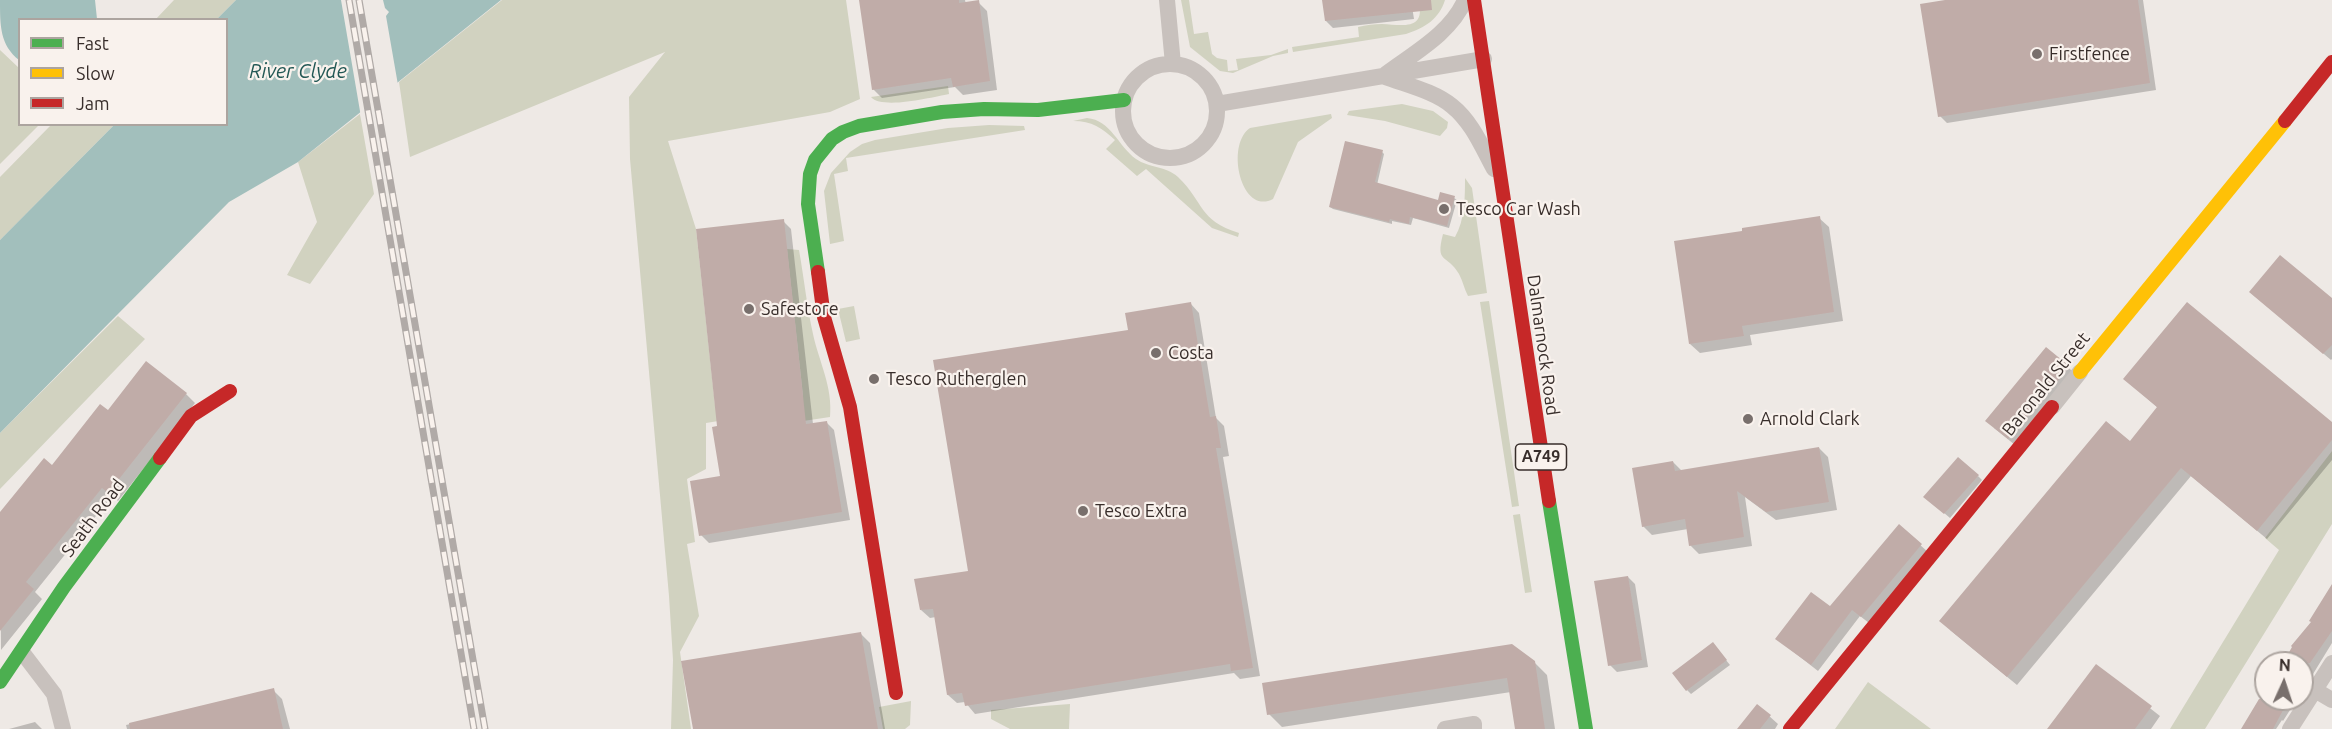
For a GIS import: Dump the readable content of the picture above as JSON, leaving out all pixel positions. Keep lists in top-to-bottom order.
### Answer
{
  "streets": {
    "street": [
      "Dalmarnock Road",
      "Baronald Street",
      "A749",
      "Seath Road"
    ]
  },
  "water": ["River Clyde"],
  "places": [
    "Firstfence",
    "Tesco Car Wash",
    "Safestore",
    "Costa",
    "Tesco Rutherglen",
    "Arnold Clark",
    "Tesco Extra"
  ],
  "legend": ["Fast", "Slow", "Jam"],
  "north": "top"
}
